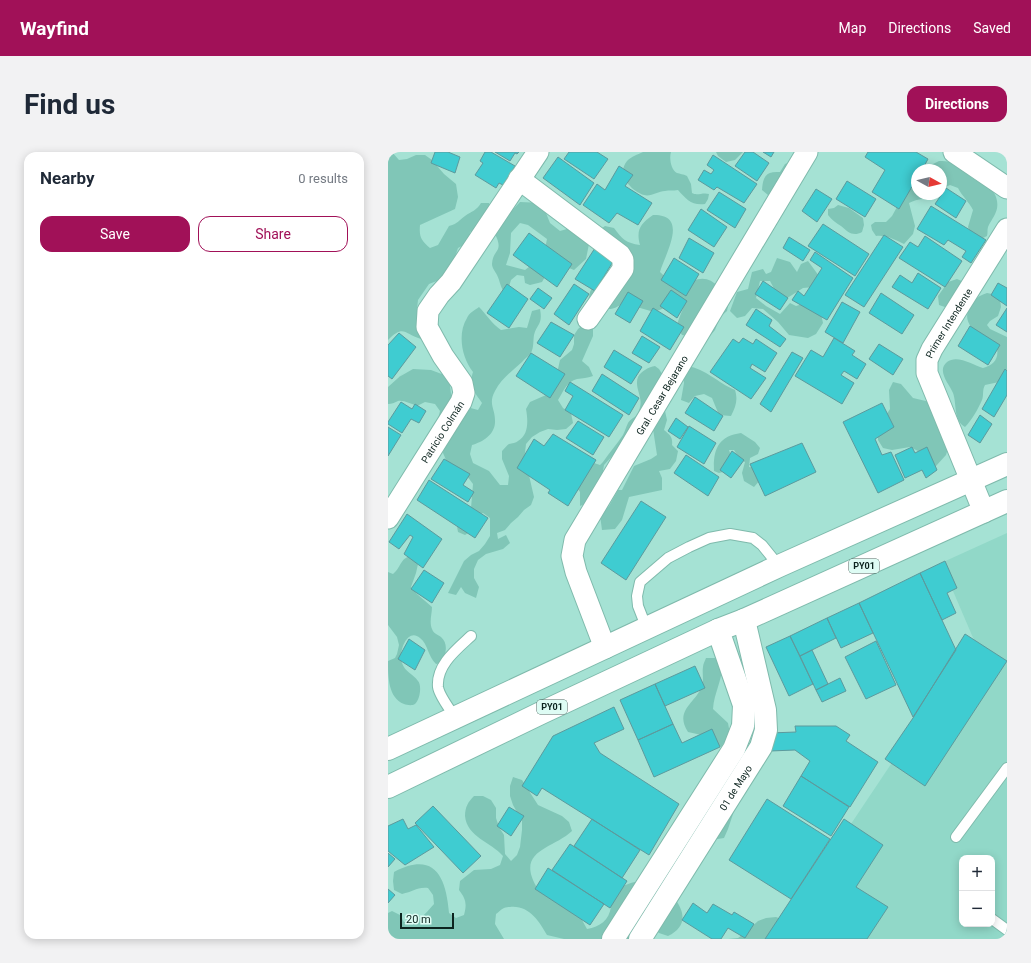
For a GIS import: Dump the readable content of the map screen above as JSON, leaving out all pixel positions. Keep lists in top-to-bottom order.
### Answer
{
  "streets": {
    "main road": ["PY01", "01 de Mayo"],
    "street": ["Primer Intendente", "Gral. Cesar Bejarano", "Patricio Colmán"]
  },
  "crossings": [
    ["Primer Intendente", "PY01"],
    ["PY01", "01 de Mayo"]
  ],
  "scale_bar": "20 m",
  "north": "right",
  "page": {
    "header": "Wayfind",
    "nav": ["Map", "Directions", "Saved"],
    "buttons": [
      "Directions",
      ["Save", "Share"]
    ],
    "title": "Find us",
    "heading": ["Nearby", "0 results"],
    "map_buttons": ["+", "−"],
    "scale": "20 m"
  }
}
